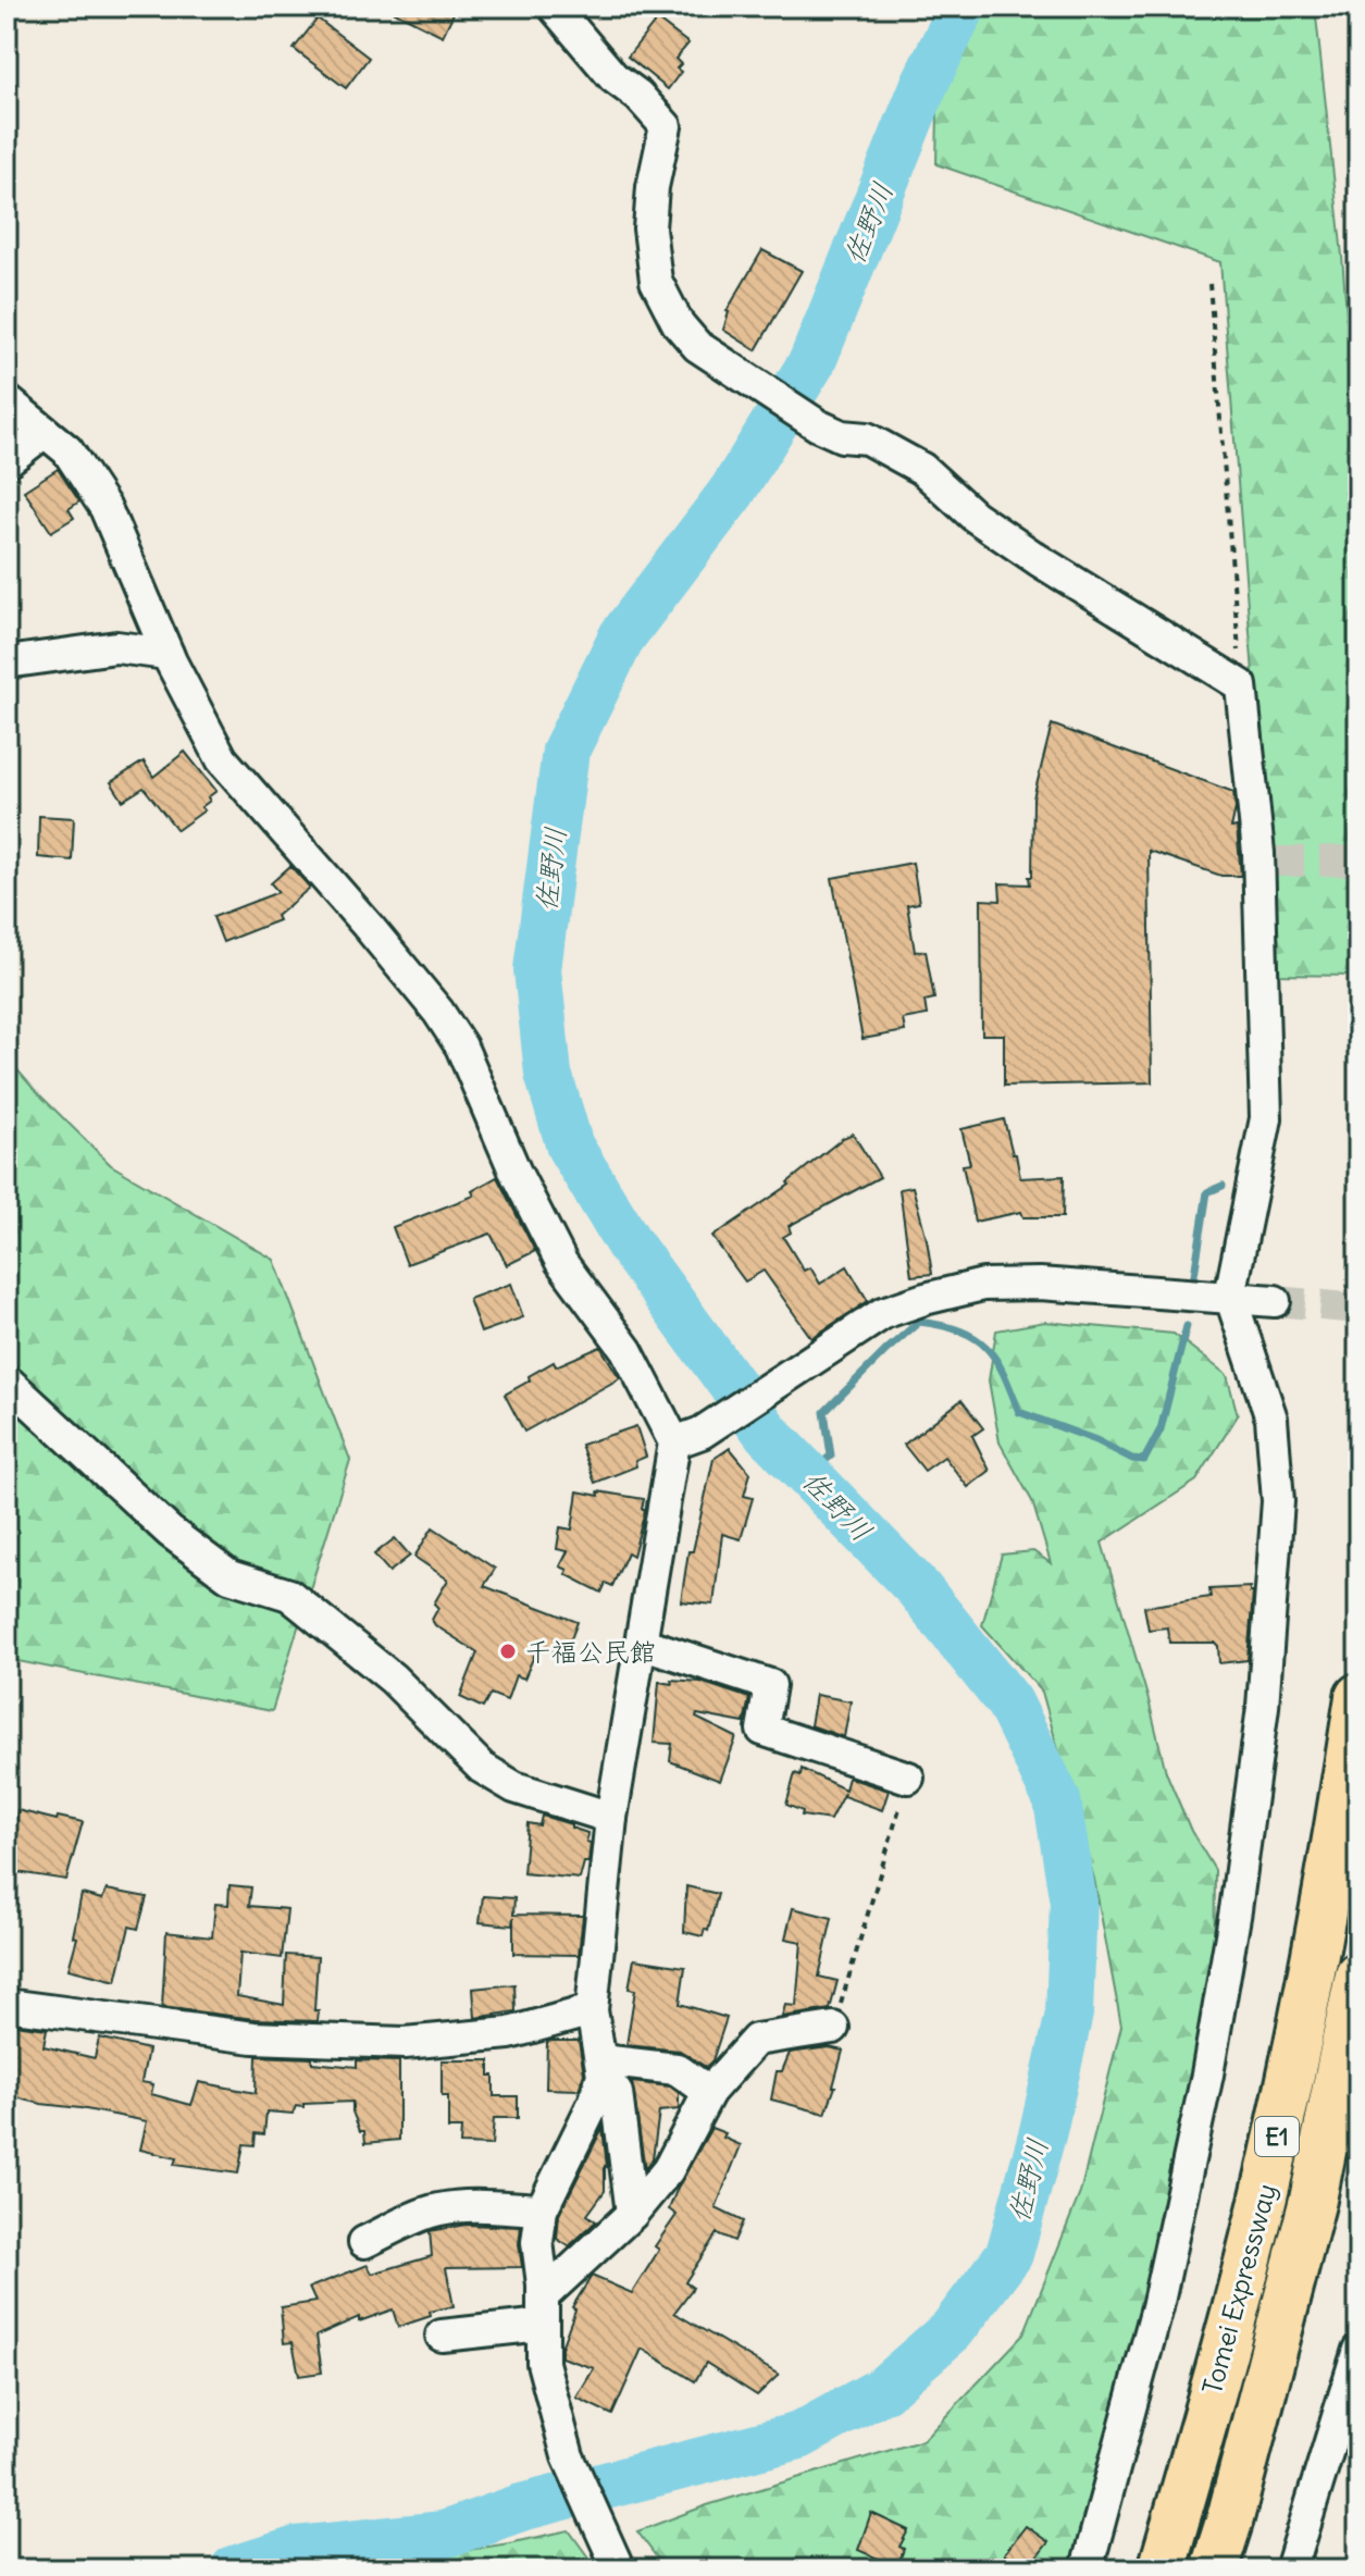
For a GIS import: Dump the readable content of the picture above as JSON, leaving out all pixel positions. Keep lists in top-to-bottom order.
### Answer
{
  "streets": {
    "highway": ["E1", "Tomei Expressway"]
  },
  "water": ["佐野川"],
  "places": ["千福公民館"]
}
